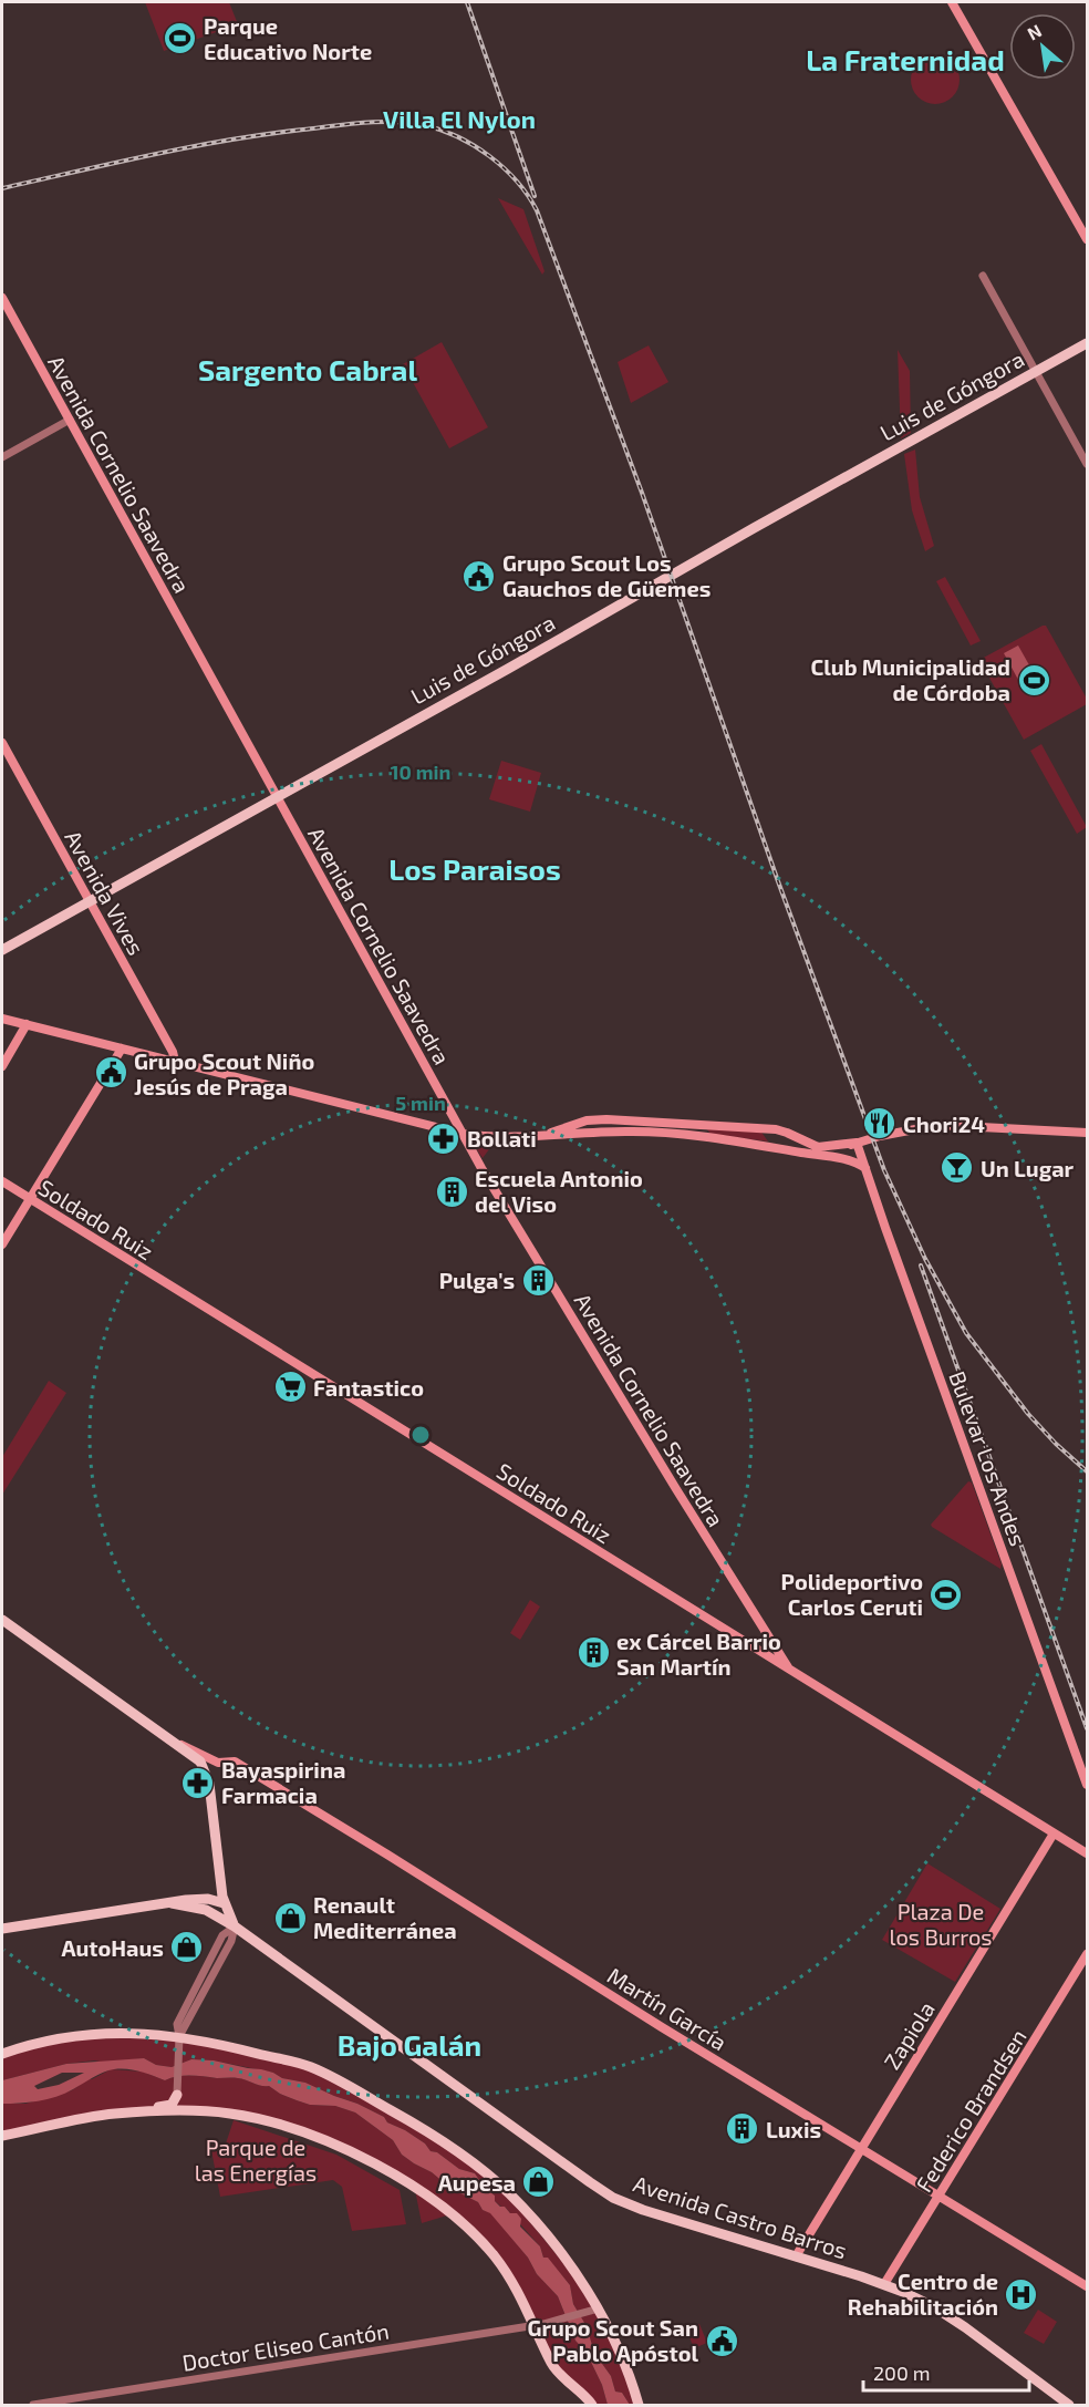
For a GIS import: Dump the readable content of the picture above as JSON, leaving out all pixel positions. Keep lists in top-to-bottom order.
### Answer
{
  "streets": {
    "main road": [
      "Luis de Góngora",
      "Avenida Cornelio Saavedra",
      "Avenida Vives",
      "Soldado Ruiz",
      "Bulevar Los Andes",
      "Martín García",
      "Zapiola",
      "Federico Brandsen",
      "Avenida Castro Barros"
    ],
    "street": ["Doctor Eliseo Cantón"]
  },
  "crossings": [
    ["Luis de Góngora", "Avenida Cornelio Saavedra"],
    ["Luis de Góngora", "Avenida Vives"],
    ["Avenida Cornelio Saavedra", "Soldado Ruiz"],
    ["Soldado Ruiz", "Zapiola"],
    ["Martín García", "Zapiola"],
    ["Martín García", "Federico Brandsen"],
    ["Martín García", "Avenida Castro Barros"],
    ["Zapiola", "Avenida Castro Barros"],
    ["Federico Brandsen", "Avenida Castro Barros"]
  ],
  "districts": [
    "La Fraternidad",
    "Villa El Nylon",
    "Sargento Cabral",
    "Los Paraisos",
    "Bajo Galán"
  ],
  "parks": ["Plaza De los Burros", "Parque de las Energías"],
  "places": {
    "sports": ["Parque Educativo Norte", "Club Municipalidad de Córdoba", "Polideportivo Carlos Ceruti"],
    "public building": ["Grupo Scout Los Gauchos de Güemes", "Grupo Scout Niño Jesús de Praga", "Grupo Scout San Pablo Apóstol"],
    "restaurant": ["Chori24"],
    "pharmacy": ["Bollati", "Bayaspirina Farmacia"],
    "bar": ["Un Lugar"],
    "building": [
      "Escuela Antonio del Viso",
      "Pulga's",
      "ex Cárcel Barrio San Martín",
      "Luxis"
    ],
    "supermarket": ["Fantastico"],
    "shop": ["Renault Mediterránea", "AutoHaus", "Aupesa"],
    "hospital": ["Centro de Rehabilitación"]
  },
  "scale_bar": "200 m",
  "north": "top left",
  "rings": ["10 min", "5 min"]
}
